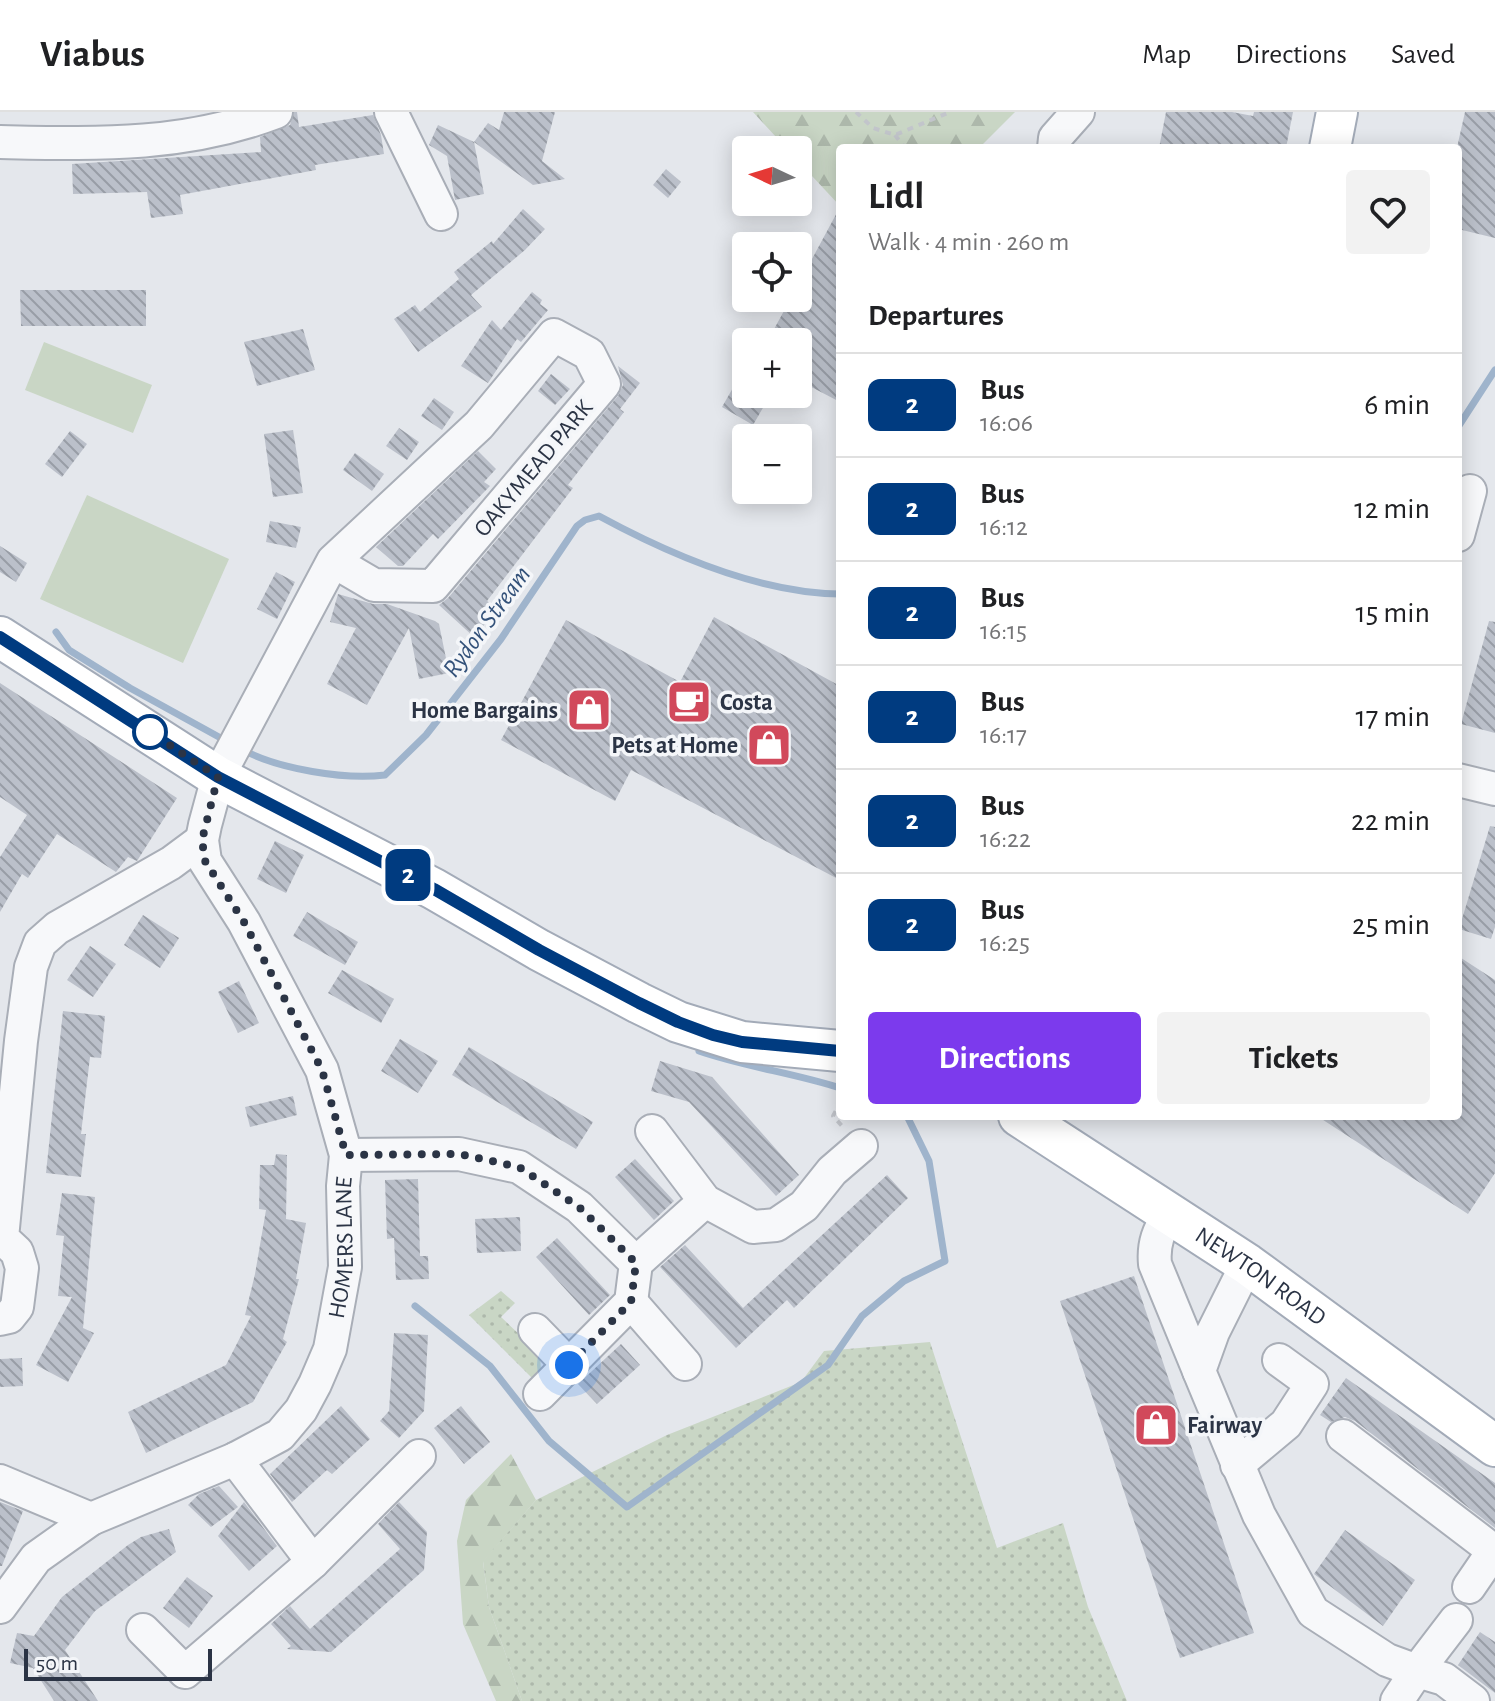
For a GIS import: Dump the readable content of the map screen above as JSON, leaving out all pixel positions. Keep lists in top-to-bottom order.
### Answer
{
  "streets": {
    "main road": ["NEWTON ROAD"],
    "street": ["OAKYMEAD PARK", "HOMERS LANE"]
  },
  "water": ["Rydon Stream"],
  "places": {
    "cafe": ["Costa"],
    "shop": ["Home Bargains", "Pets at Home", "Fairway"]
  },
  "lines": ["bus line 2"],
  "scale_bar": "50 m",
  "north": "left",
  "page": {
    "header": "Viabus",
    "nav": ["Map", "Directions", "Saved"],
    "on_map": "2",
    "map_buttons": ["+", "−"],
    "heading": [
      ["Lidl", "Walk · 4 min · 260 m"],
      "Departures"
    ],
    "list": [
      {
        "mark": "2",
        "name": "Bus",
        "note": "16:06",
        "value": "6 min"
      },
      {
        "mark": "2",
        "name": "Bus",
        "note": "16:12",
        "value": "12 min"
      },
      {
        "mark": "2",
        "name": "Bus",
        "note": "16:15",
        "value": "15 min"
      },
      {
        "mark": "2",
        "name": "Bus",
        "note": "16:17",
        "value": "17 min"
      },
      {
        "mark": "2",
        "name": "Bus",
        "note": "16:22",
        "value": "22 min"
      },
      {
        "mark": "2",
        "name": "Bus",
        "note": "16:25",
        "value": "25 min"
      }
    ],
    "buttons": ["Directions", "Tickets"],
    "scale": "50 m"
  }
}
